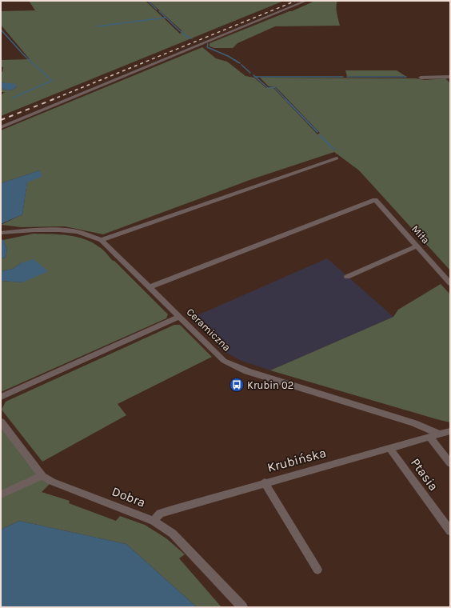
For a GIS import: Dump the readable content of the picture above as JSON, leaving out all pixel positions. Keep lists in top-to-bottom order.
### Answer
{
  "streets": {
    "street": [
      "Miła",
      "Ceramiczna",
      "Krubińska",
      "Ptasia",
      "Dobra"
    ]
  },
  "crossings": [
    ["Miła", "Ceramiczna"],
    ["Ceramiczna", "Krubińska"],
    ["Krubińska", "Ptasia"],
    ["Krubińska", "Dobra"]
  ],
  "places": {
    "bus stop": ["Krubin 02"]
  }
}
